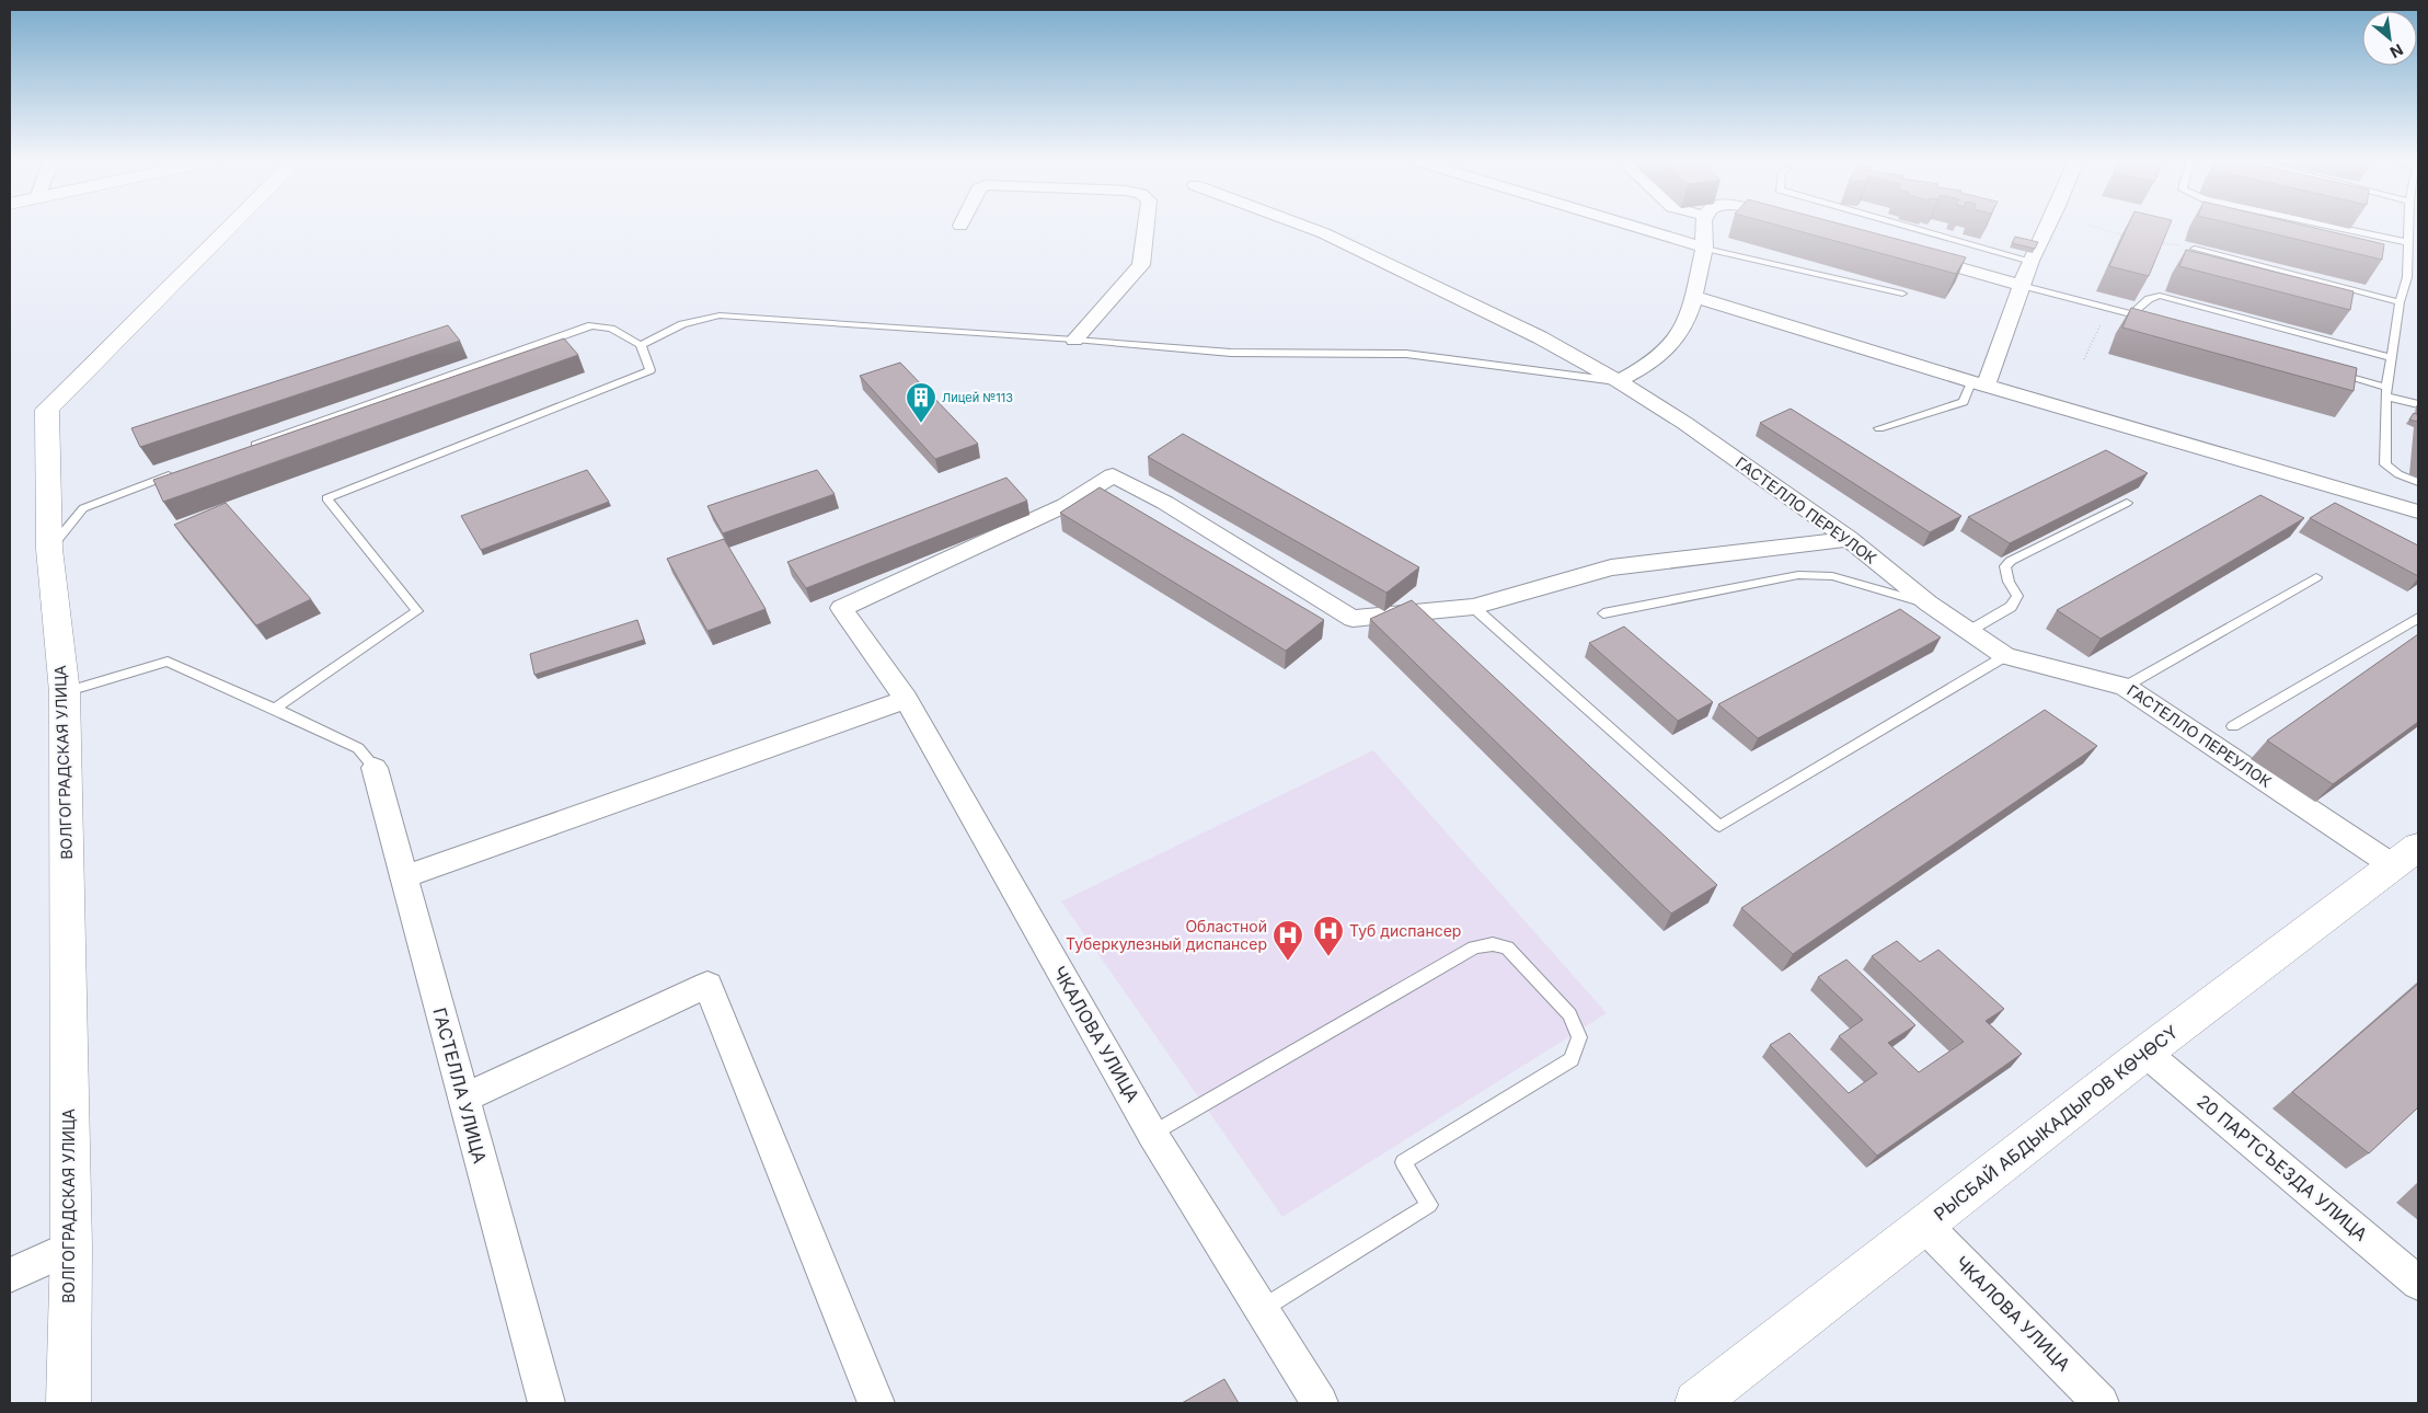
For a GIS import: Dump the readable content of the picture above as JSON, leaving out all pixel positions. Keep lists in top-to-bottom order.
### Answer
{
  "streets": {
    "street": [
      "ГАСТЕЛЛО ПЕРЕУЛОК",
      "ВОЛГОГРАДСКАЯ УЛИЦА",
      "ЧКАЛОВА УЛИЦА",
      "ГАСТЕЛЛА УЛИЦА",
      "РЫСБАЙ АБДЫКАДЫРОВ КӨЧӨСҮ",
      "20 ПАРТСЪЕЗДА УЛИЦА"
    ]
  },
  "crossings": [
    ["ГАСТЕЛЛО ПЕРЕУЛОК", "РЫСБАЙ АБДЫКАДЫРОВ КӨЧӨСҮ"],
    ["ЧКАЛОВА УЛИЦА", "РЫСБАЙ АБДЫКАДЫРОВ КӨЧӨСҮ"],
    ["РЫСБАЙ АБДЫКАДЫРОВ КӨЧӨСҮ", "20 ПАРТСЪЕЗДА УЛИЦА"]
  ],
  "places": {
    "building": ["Лицей №113"],
    "hospital": ["Туб диспансер", "Областной Туберкулезный диспансер"]
  },
  "north": "bottom right"
}
